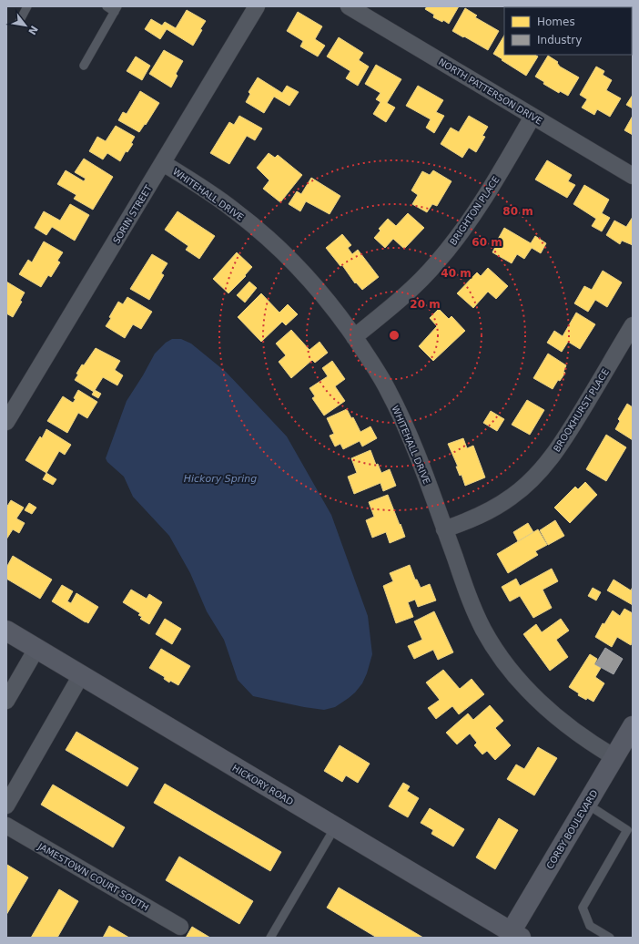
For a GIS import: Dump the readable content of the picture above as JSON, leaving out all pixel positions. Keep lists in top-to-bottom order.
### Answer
{
  "streets": {
    "street": [
      "NORTH PATTERSON DRIVE",
      "WHITEHALL DRIVE",
      "BRIGHTON PLACE",
      "SORIN STREET",
      "BROOKHURST PLACE",
      "HICKORY ROAD",
      "CORBY BOULEVARD",
      "JAMESTOWN COURT SOUTH"
    ]
  },
  "crossings": [
    ["NORTH PATTERSON DRIVE", "BRIGHTON PLACE"],
    ["WHITEHALL DRIVE", "BRIGHTON PLACE"],
    ["WHITEHALL DRIVE", "SORIN STREET"],
    ["WHITEHALL DRIVE", "BROOKHURST PLACE"],
    ["WHITEHALL DRIVE", "CORBY BOULEVARD"],
    ["HICKORY ROAD", "CORBY BOULEVARD"]
  ],
  "water": ["Hickory Spring"],
  "legend": ["Homes", "Industry"],
  "north": "bottom right",
  "rings": [
    "80 m",
    "60 m",
    "40 m",
    "20 m"
  ]
}
